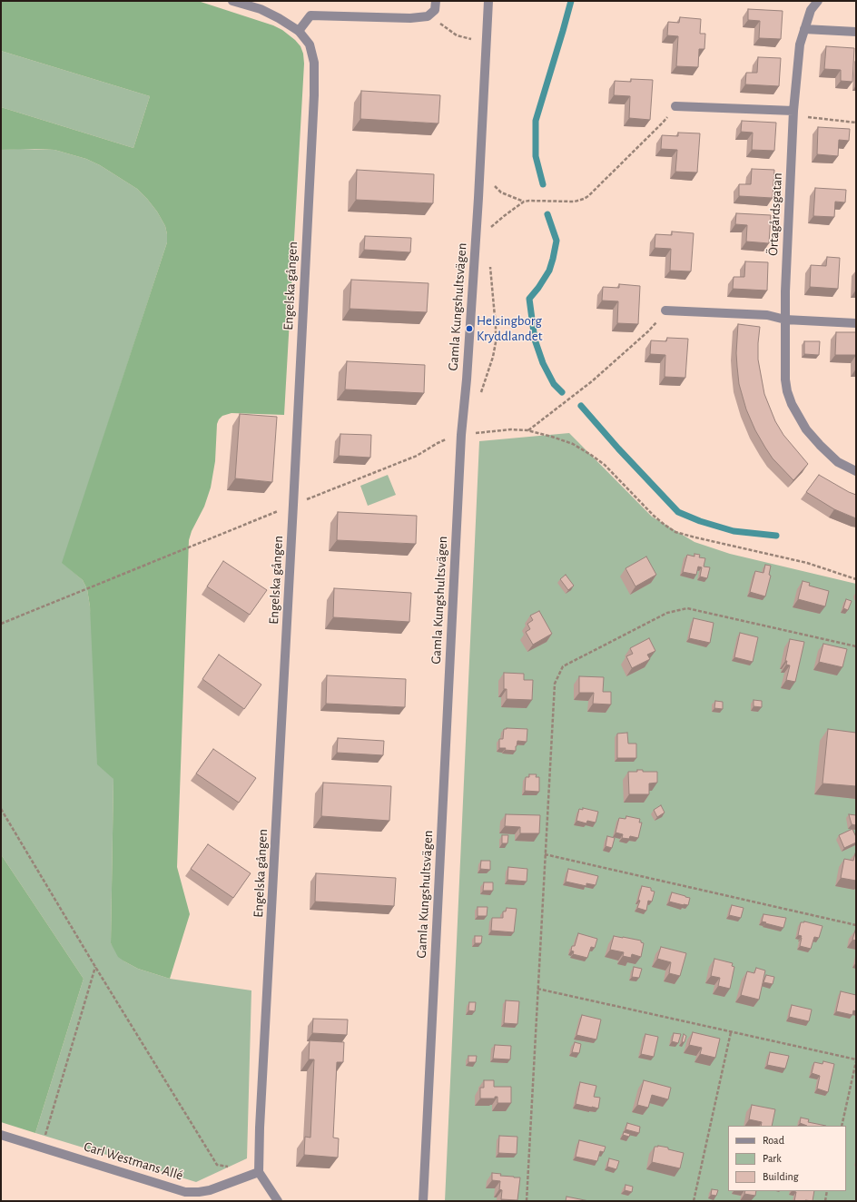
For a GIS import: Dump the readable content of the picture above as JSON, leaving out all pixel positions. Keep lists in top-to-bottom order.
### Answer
{
  "streets": {
    "street": [
      "Örtagårdsgatan",
      "Engelska gången",
      "Gamla Kungshultsvägen",
      "Carl Westmans Allé"
    ]
  },
  "crossings": [
    ["Engelska gången", "Carl Westmans Allé"]
  ],
  "places": ["Helsingborg Kryddlandet"],
  "legend": ["Road", "Park", "Building"]
}
